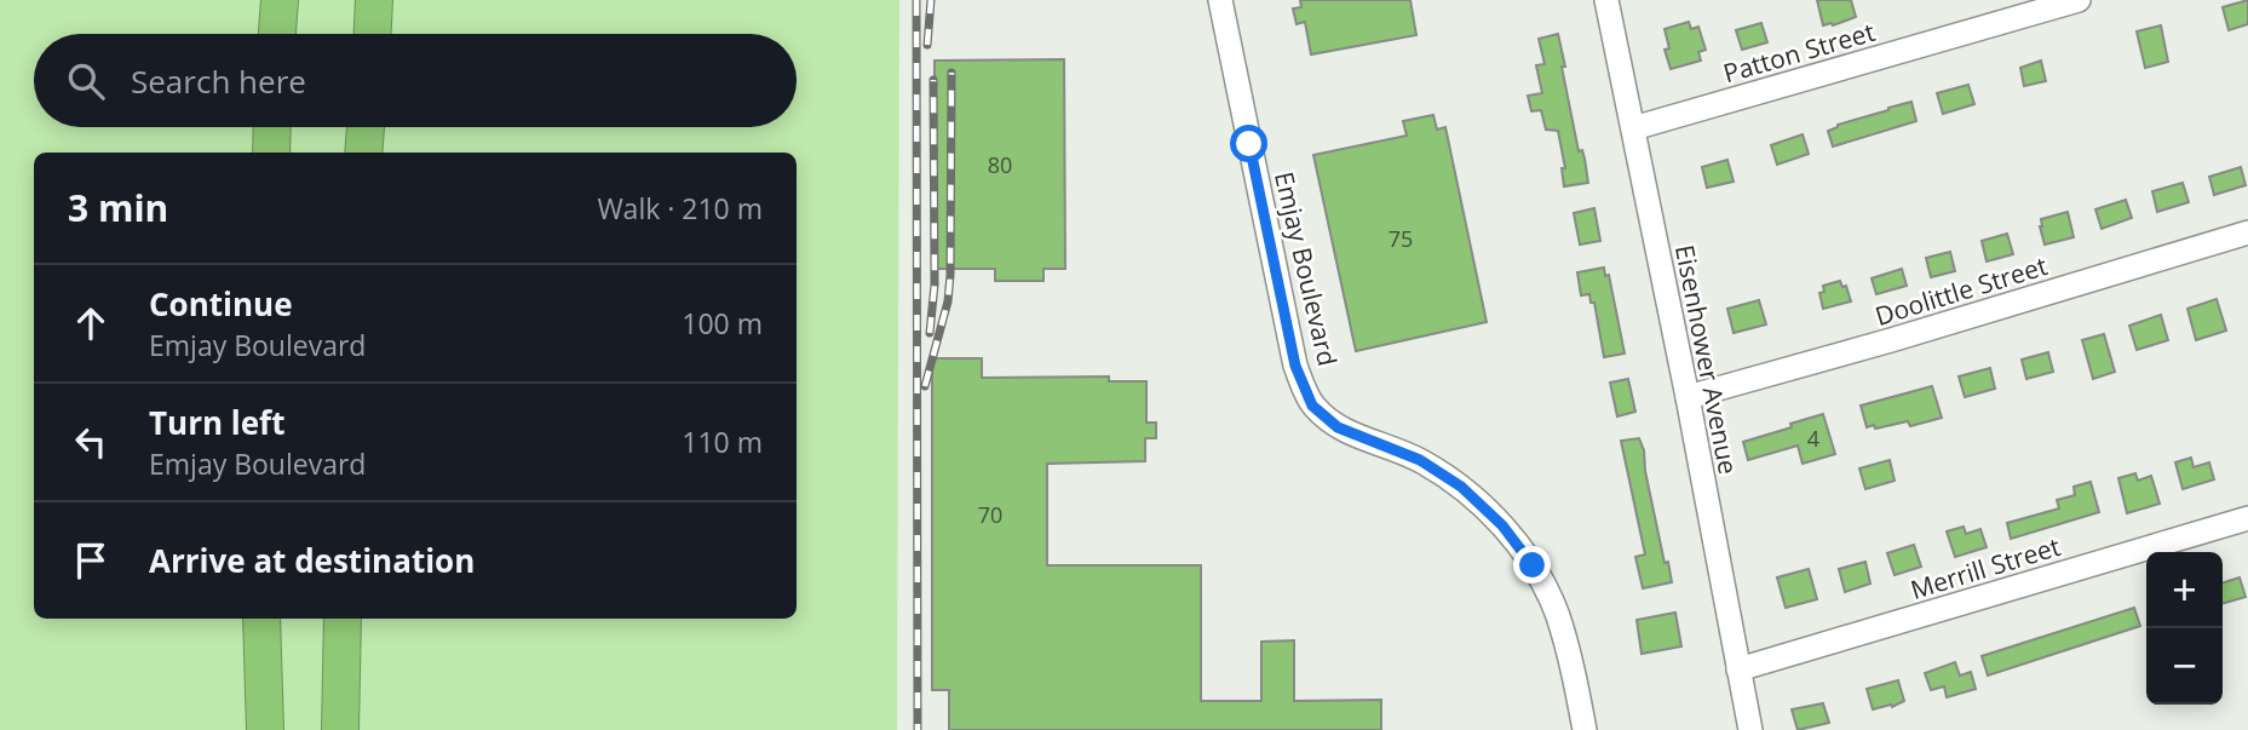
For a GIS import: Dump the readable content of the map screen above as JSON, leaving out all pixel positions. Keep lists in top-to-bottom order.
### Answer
{
  "streets": {
    "street": [
      "Patton Street",
      "Emjay Boulevard",
      "Doolittle Street",
      "Eisenhower Avenue",
      "Merrill Street"
    ]
  },
  "crossings": [
    ["Patton Street", "Eisenhower Avenue"],
    ["Doolittle Street", "Eisenhower Avenue"],
    ["Eisenhower Avenue", "Merrill Street"]
  ],
  "house_numbers": [
    "80",
    "75",
    "4",
    "70"
  ],
  "page": {
    "search": "Search here",
    "heading": ["3 min", "Walk · 210 m"],
    "list": [
      ["Continue", "Emjay Boulevard", "100 m"],
      ["Turn left", "Emjay Boulevard", "110 m"],
      "Arrive at destination"
    ],
    "map_buttons": ["+", "−"]
  }
}
